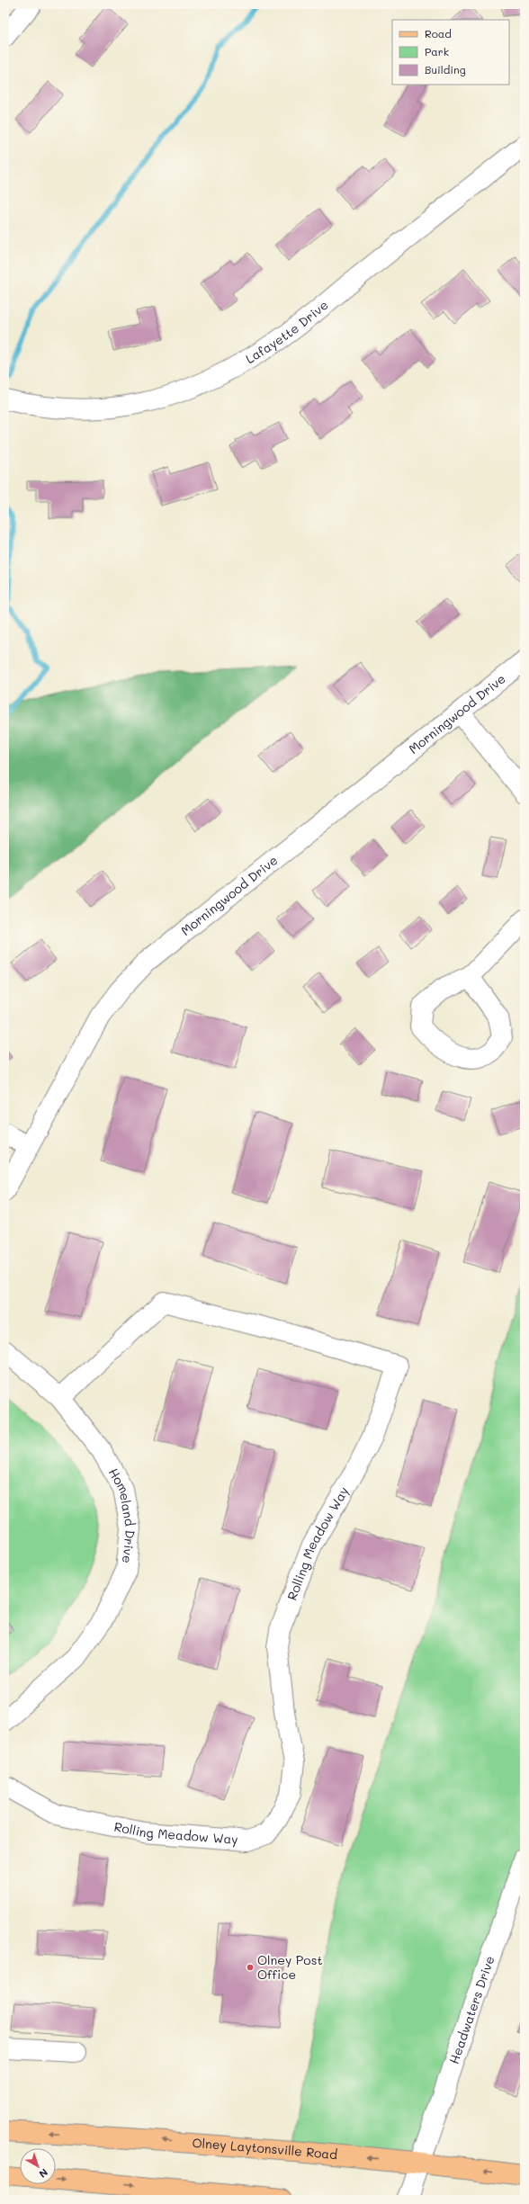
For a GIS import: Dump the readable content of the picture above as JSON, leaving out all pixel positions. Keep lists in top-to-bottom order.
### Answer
{
  "streets": {
    "main road": ["Olney Laytonsville Road"],
    "street": [
      "Lafayette Drive",
      "Morningwood Drive",
      "Homeland Drive",
      "Rolling Meadow Way",
      "Headwaters Drive"
    ]
  },
  "crossings": [
    ["Homeland Drive", "Rolling Meadow Way"],
    ["Headwaters Drive", "Olney Laytonsville Road"]
  ],
  "places": ["Olney Post Office"],
  "legend": ["Road", "Park", "Building"],
  "north": "bottom right"
}
